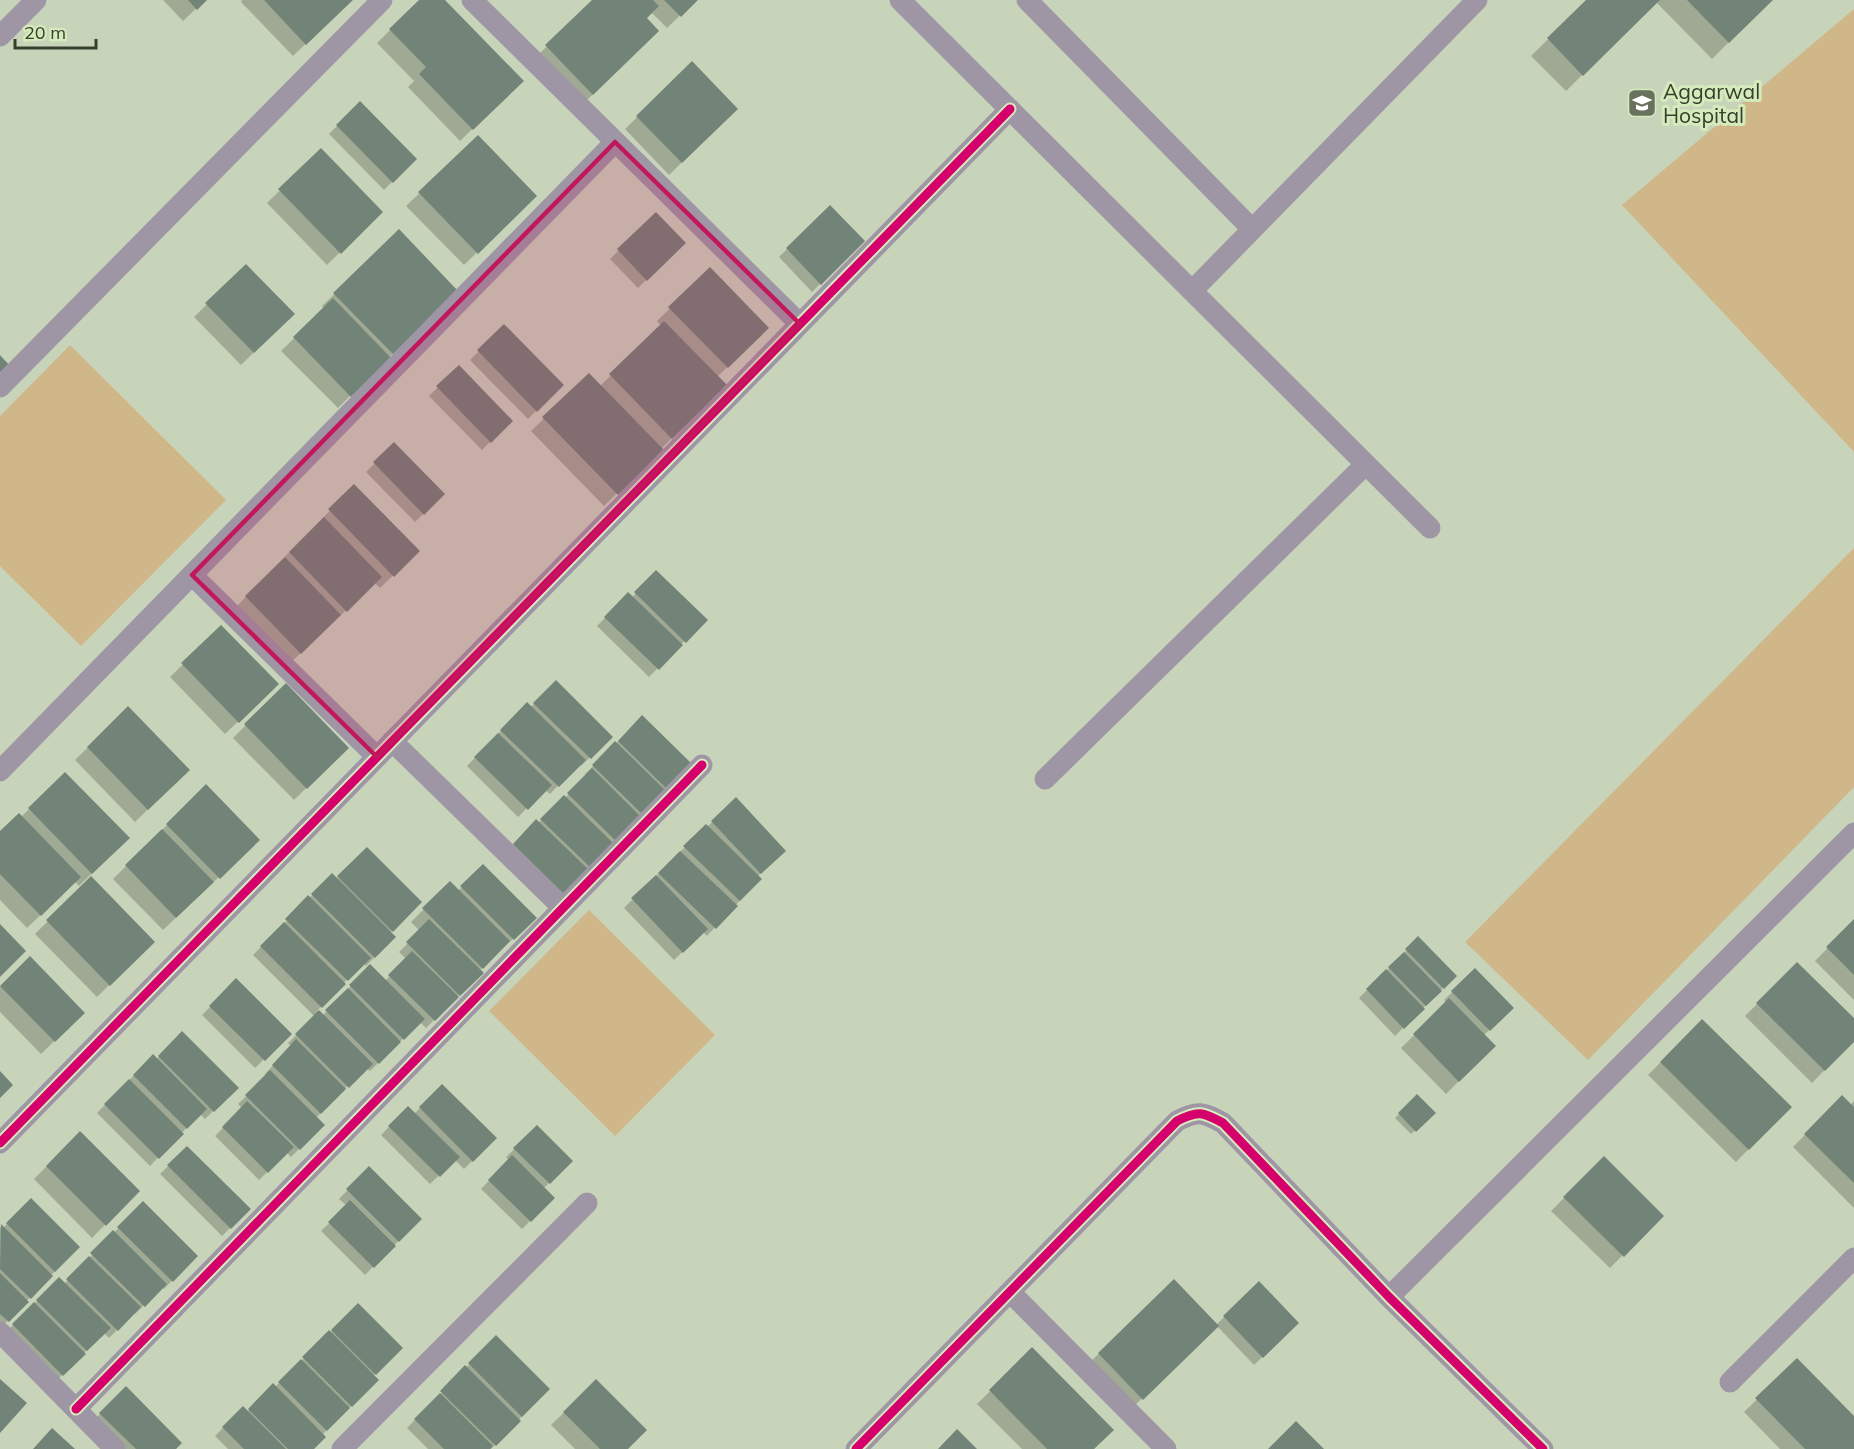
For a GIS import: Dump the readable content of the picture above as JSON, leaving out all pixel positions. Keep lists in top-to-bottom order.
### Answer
{
  "places": {
    "school or university": ["Aggarwal Hospital"]
  },
  "scale_bar": "20 m"
}
